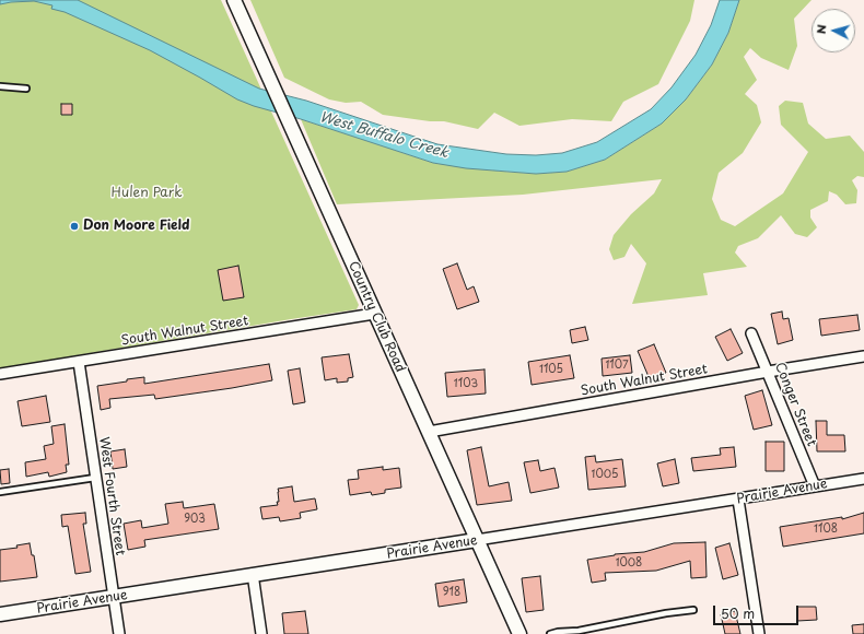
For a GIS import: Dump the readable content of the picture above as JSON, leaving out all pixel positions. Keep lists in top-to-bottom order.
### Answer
{
  "streets": {
    "main road": ["Country Club Road", "Prairie Avenue"],
    "street": ["South Walnut Street", "Conger Street", "West Fourth Street"]
  },
  "crossings": [
    ["Country Club Road", "South Walnut Street"],
    ["Country Club Road", "Prairie Avenue"],
    ["South Walnut Street", "Conger Street"],
    ["South Walnut Street", "West Fourth Street"],
    ["Conger Street", "Prairie Avenue"],
    ["Prairie Avenue", "West Fourth Street"]
  ],
  "water": ["West Buffalo Creek"],
  "parks": ["Hulen Park"],
  "places": ["Don Moore Field"],
  "house_numbers": [
    "1107",
    "1105",
    "1103",
    "1005",
    "903",
    "1108",
    "1008",
    "918"
  ],
  "scale_bar": "50 m",
  "north": "left"
}
